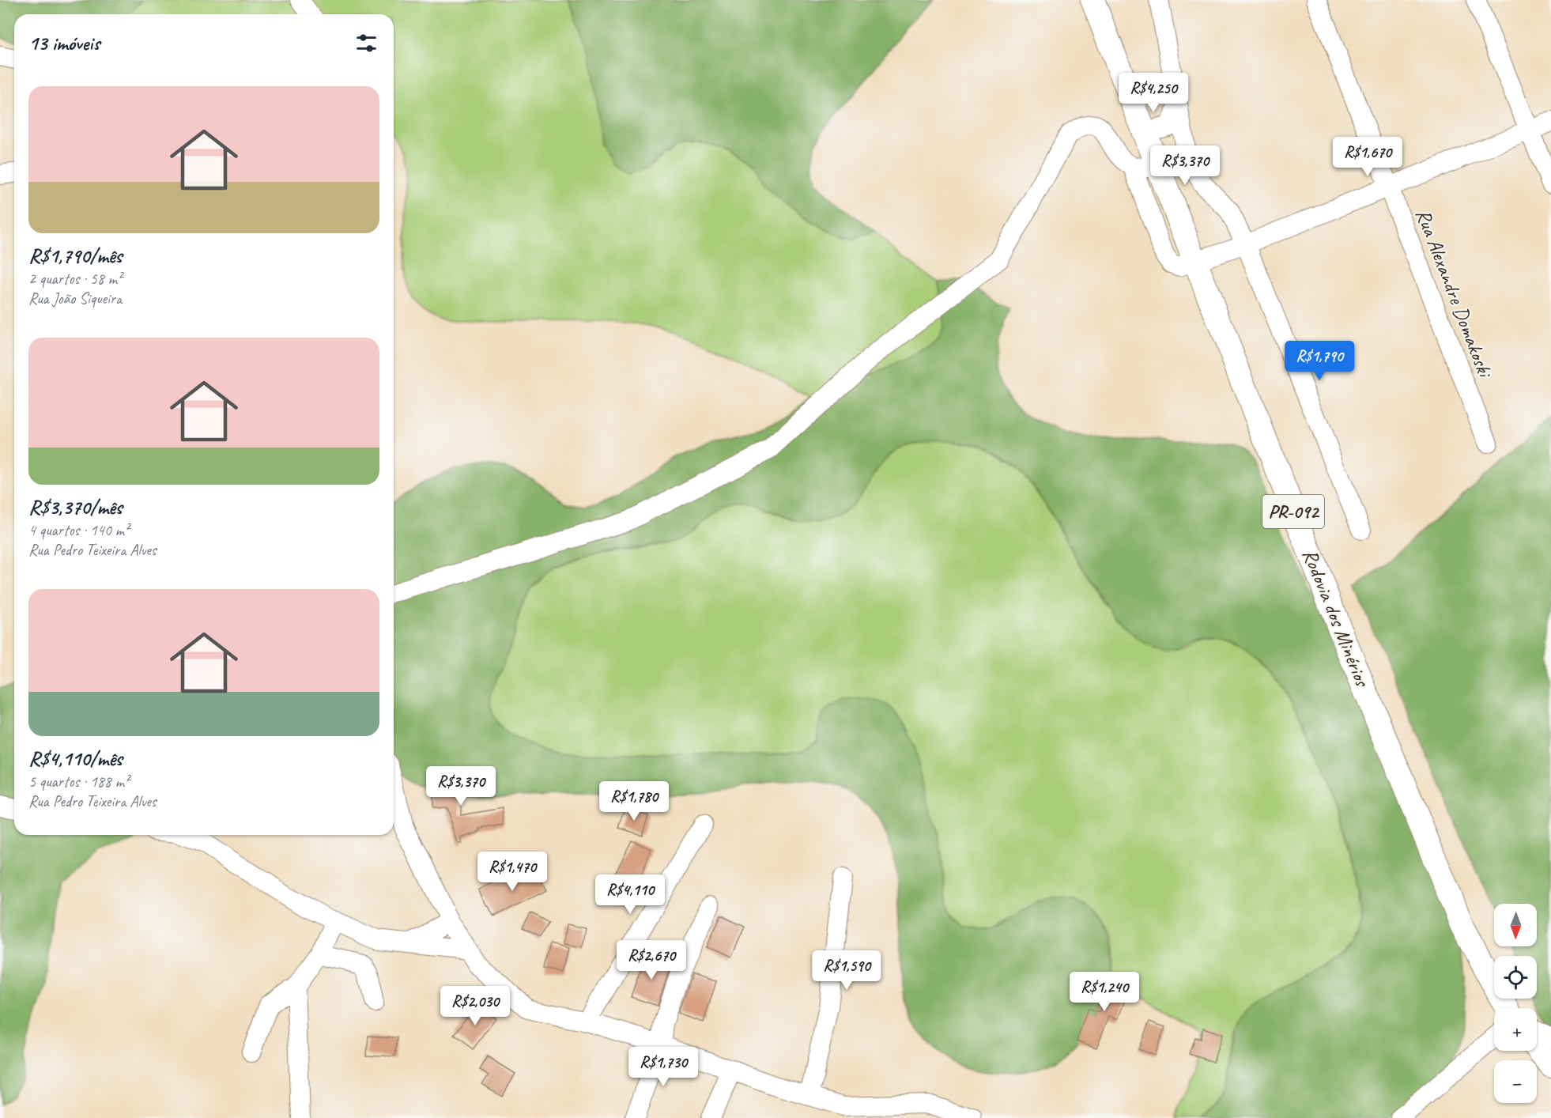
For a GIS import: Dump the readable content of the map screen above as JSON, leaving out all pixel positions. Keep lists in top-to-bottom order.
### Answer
{
  "streets": {
    "main road": ["PR-092", "Rodovia dos Minérios"],
    "street": ["Rua Alexandre Domakoski"]
  },
  "north": "bottom",
  "page": {
    "heading": "13 imóveis",
    "list": [
      {
        "name": "R$1,790/mês",
        "note": "2 quartos · 58 m² · Rua João Siqueira"
      },
      {
        "name": "R$3,370/mês",
        "note": "4 quartos · 140 m² · Rua Pedro Teixeira Alves"
      },
      {
        "name": "R$4,110/mês",
        "note": "5 quartos · 188 m² · Rua Pedro Teixeira Alves"
      }
    ],
    "price": [
      "R$4,250",
      "R$1,670",
      "R$3,370",
      "R$1,790",
      "R$3,370",
      "R$1,780",
      "R$1,470",
      "R$4,110",
      "R$2,670",
      "R$1,590",
      "R$1,240",
      "R$2,030",
      "R$1,730"
    ],
    "map_buttons": ["+", "−"]
  }
}
